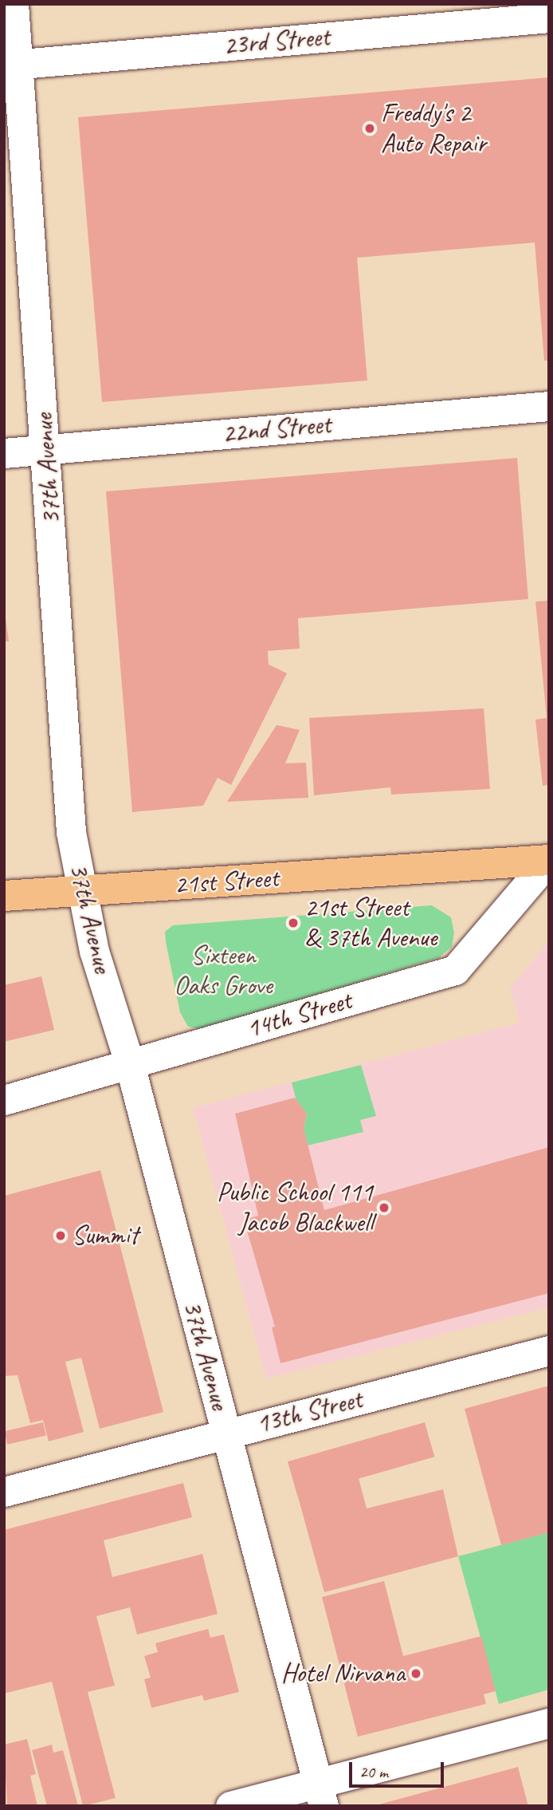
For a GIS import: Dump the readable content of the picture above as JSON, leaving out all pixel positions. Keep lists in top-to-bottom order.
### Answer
{
  "streets": {
    "main road": ["21st Street"],
    "street": [
      "23rd Street",
      "22nd Street",
      "37th Avenue",
      "14th Street",
      "13th Street"
    ]
  },
  "crossings": [
    ["23rd Street", "37th Avenue"],
    ["22nd Street", "37th Avenue"],
    ["37th Avenue", "21st Street"],
    ["37th Avenue", "14th Street"],
    ["37th Avenue", "13th Street"],
    ["21st Street", "14th Street"]
  ],
  "parks": ["Sixteen Oaks Grove"],
  "places": [
    "Freddy's 2 Auto Repair",
    "21st Street & 37th Avenue",
    "Public School 111 Jacob Blackwell",
    "Summit",
    "Hotel Nirvana"
  ],
  "scale_bar": "20 m"
}
